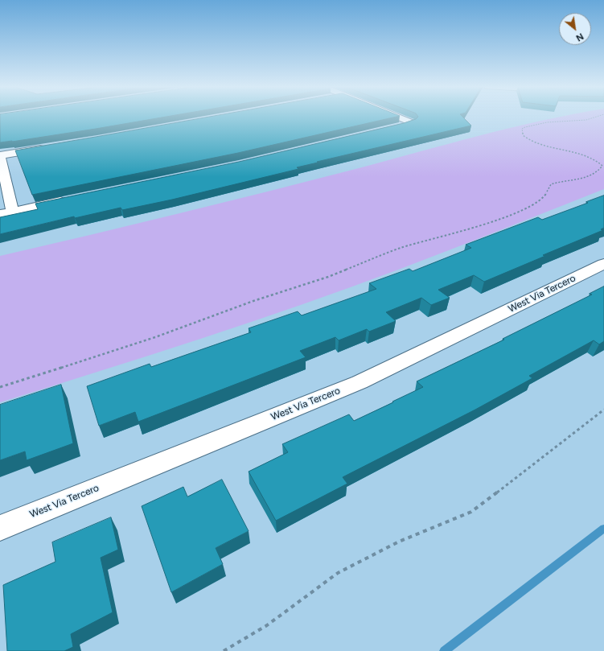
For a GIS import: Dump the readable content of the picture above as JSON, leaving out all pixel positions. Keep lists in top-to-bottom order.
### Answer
{
  "streets": {
    "street": ["West Via Tercero"]
  },
  "north": "bottom right"
}
